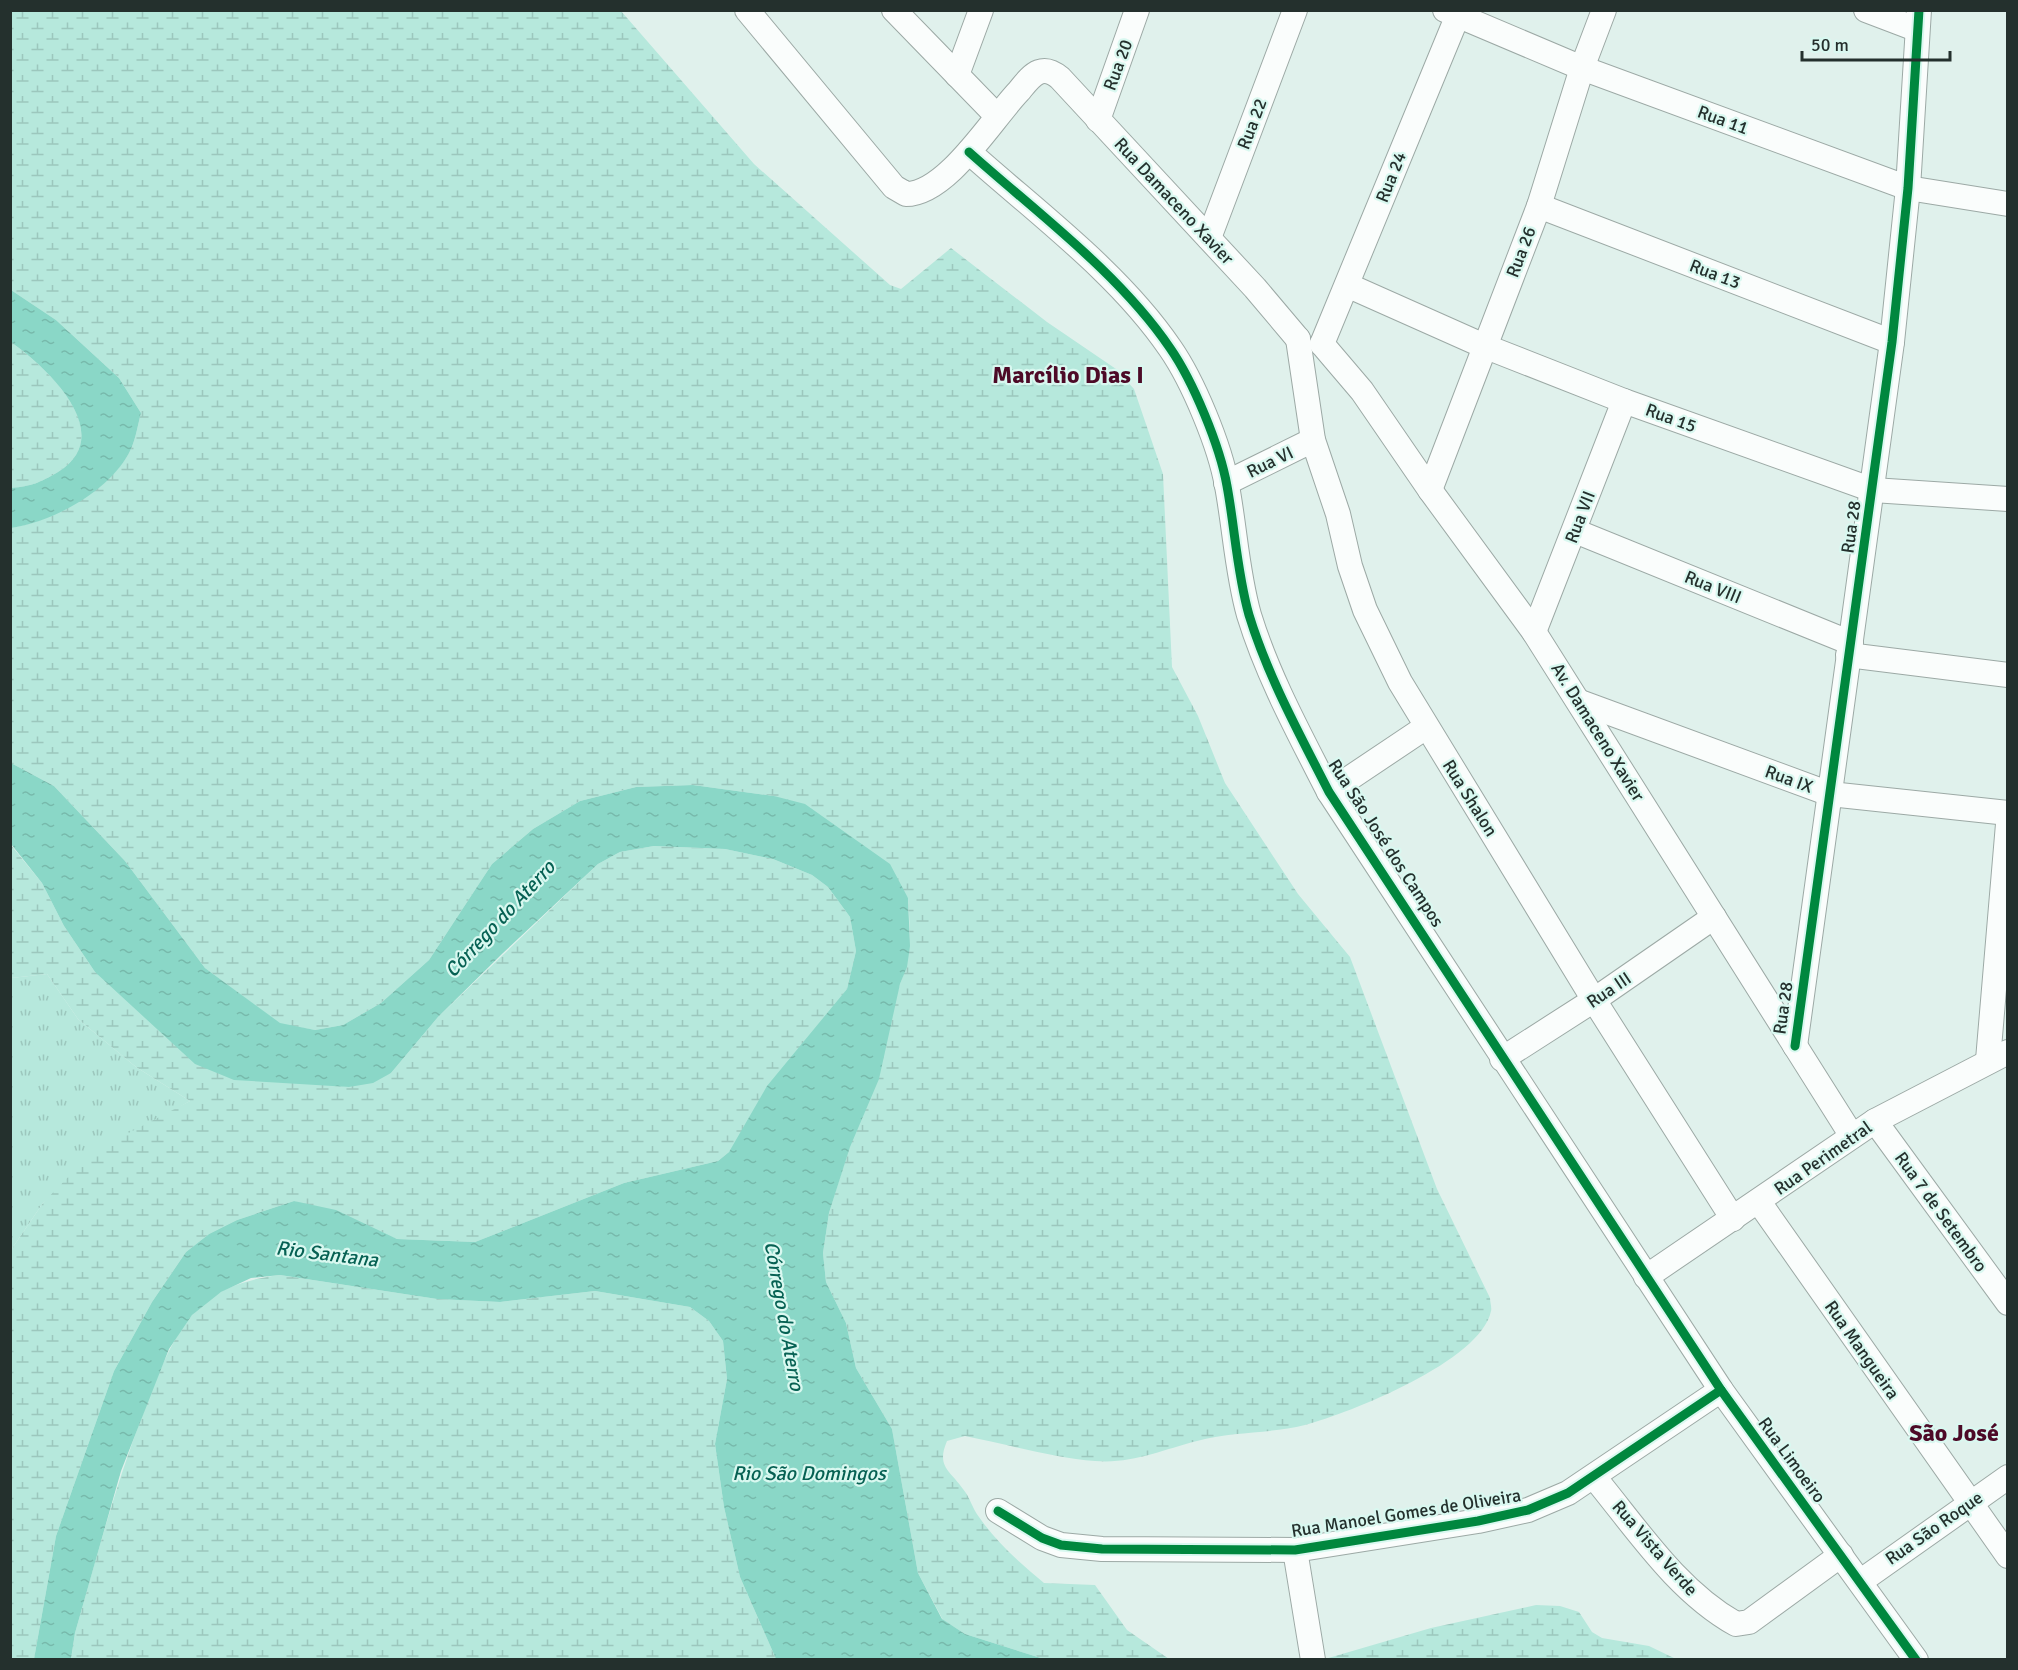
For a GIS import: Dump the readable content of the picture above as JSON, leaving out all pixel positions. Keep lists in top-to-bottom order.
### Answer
{
  "streets": {
    "street": [
      "Rua 20",
      "Rua 11",
      "Rua 22",
      "Rua 24",
      "Rua Damaceno Xavier",
      "Rua 26",
      "Rua 13",
      "Rua 15",
      "Rua VI",
      "Rua VII",
      "Rua 28",
      "Rua VIII",
      "Av. Damaceno Xavier",
      "Rua IX",
      "Rua Shalon",
      "Rua São José dos Campos",
      "Rua III",
      "Rua Perimetral",
      "Rua 7 de Setembro",
      "Rua Mangueira",
      "Rua Limoeiro",
      "Rua Manoel Gomes de Oliveira",
      "Rua São Roque",
      "Rua Vista Verde"
    ]
  },
  "crossings": [
    ["Rua 20", "Rua Damaceno Xavier"],
    ["Rua 11", "Rua 24"],
    ["Rua 11", "Rua 26"],
    ["Rua 11", "Rua 28"],
    ["Rua 22", "Rua Damaceno Xavier"],
    ["Rua 24", "Rua 15"],
    ["Rua 24", "Av. Damaceno Xavier"],
    ["Rua Damaceno Xavier", "Rua Shalon"],
    ["Rua 26", "Rua 13"],
    ["Rua 26", "Rua 15"],
    ["Rua 26", "Av. Damaceno Xavier"],
    ["Rua 13", "Rua 28"],
    ["Rua 15", "Rua VII"],
    ["Rua 15", "Rua 28"],
    ["Rua VI", "Rua Shalon"],
    ["Rua VI", "Rua São José dos Campos"],
    ["Rua VII", "Rua VIII"],
    ["Rua VII", "Av. Damaceno Xavier"],
    ["Rua 28", "Rua VIII"],
    ["Rua 28", "Av. Damaceno Xavier"],
    ["Rua 28", "Rua IX"],
    ["Av. Damaceno Xavier", "Rua IX"],
    ["Av. Damaceno Xavier", "Rua III"],
    ["Av. Damaceno Xavier", "Rua Perimetral"],
    ["Rua Shalon", "Rua III"],
    ["Rua Shalon", "Rua Perimetral"],
    ["Rua São José dos Campos", "Rua III"],
    ["Rua São José dos Campos", "Rua Perimetral"],
    ["Rua São José dos Campos", "Rua Limoeiro"],
    ["Rua Perimetral", "Rua 7 de Setembro"],
    ["Rua Perimetral", "Rua Mangueira"],
    ["Rua Perimetral", "Rua Limoeiro"],
    ["Rua Mangueira", "Rua São Roque"],
    ["Rua Limoeiro", "Rua Manoel Gomes de Oliveira"],
    ["Rua Limoeiro", "Rua São Roque"],
    ["Rua Limoeiro", "Rua Vista Verde"],
    ["Rua Manoel Gomes de Oliveira", "Rua Vista Verde"]
  ],
  "districts": ["Marcílio Dias I", "São José"],
  "water": ["Córrego do Aterro", "Rio Santana", "Rio São Domingos"],
  "scale_bar": "50 m"
}
